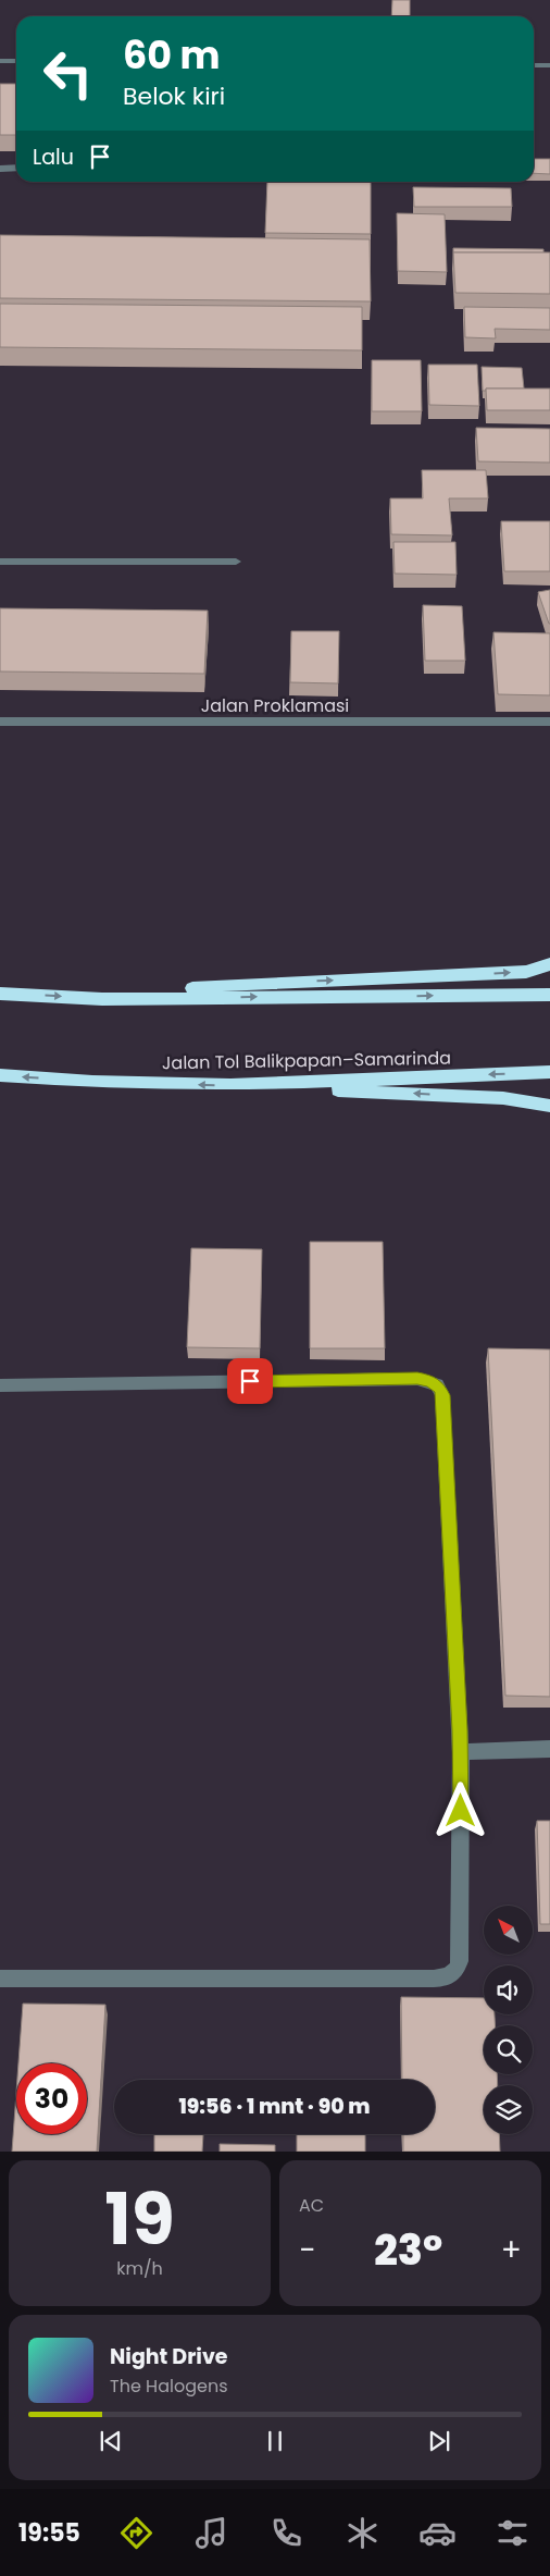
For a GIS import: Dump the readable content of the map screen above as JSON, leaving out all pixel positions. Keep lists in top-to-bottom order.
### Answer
{
  "streets": {
    "highway": ["Jalan Tol Balikpapan–Samarinda"],
    "street": ["Jalan Proklamasi"]
  },
  "north": "top left",
  "page": {
    "turn": ["60 m", "Belok kiri"],
    "then": "Lalu",
    "limit": "30",
    "trip": "19:56 · 1 mnt · 90 m",
    "tile": [
      ["19", "km/h"],
      "AC"
    ],
    "heat": ["−", "23°", "+"],
    "song": ["Night Drive", "The Halogens"],
    "tabs": "19:55"
  }
}
